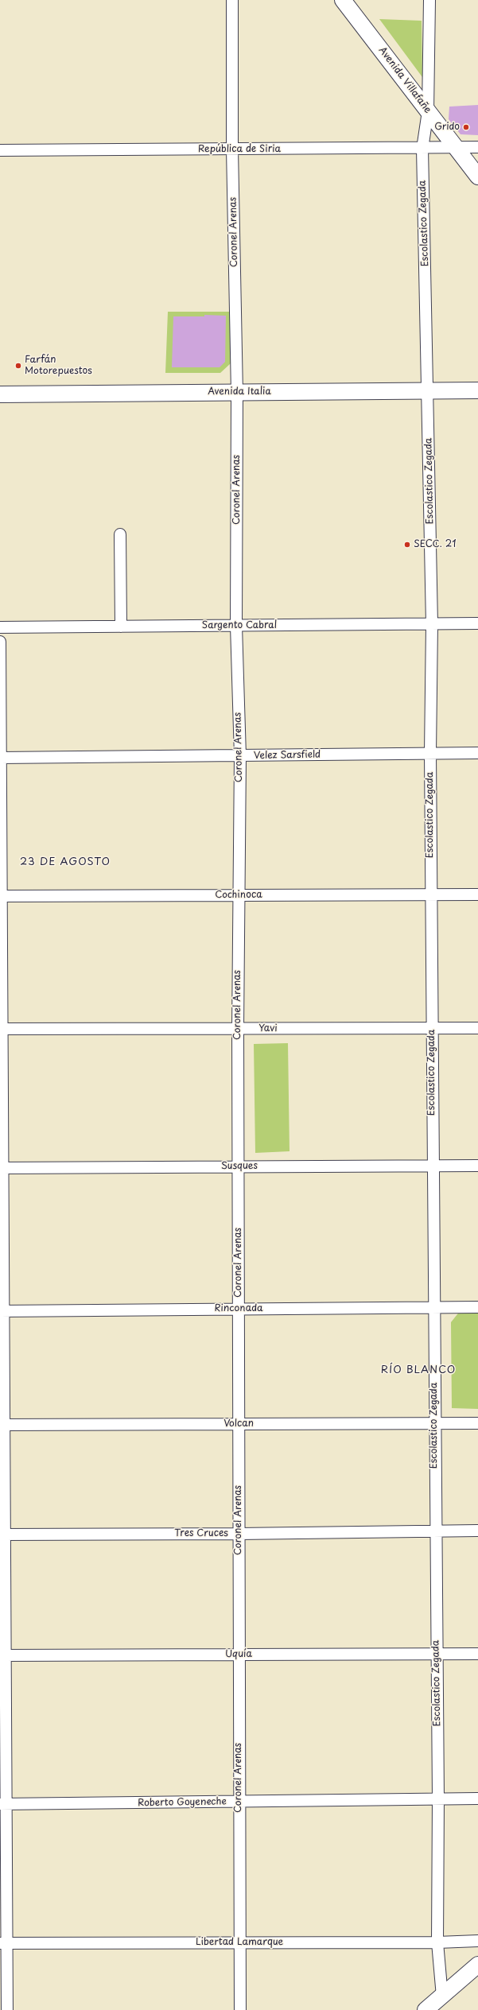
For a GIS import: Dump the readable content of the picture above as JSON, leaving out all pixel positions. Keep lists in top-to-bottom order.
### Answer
{
  "streets": {
    "main road": ["Avenida Villafañe", "Avenida Italia"],
    "street": [
      "República de Siria",
      "Escolastico Zegada",
      "Coronel Arenas",
      "Sargento Cabral",
      "Velez Sarsfield",
      "Cochinoca",
      "Yavi",
      "Susques",
      "Rinconada",
      "Volcan",
      "Tres Cruces",
      "Uquía",
      "Roberto Goyeneche",
      "Libertad Lamarque"
    ]
  },
  "crossings": [
    ["Avenida Villafañe", "República de Siria"],
    ["Avenida Villafañe", "Escolastico Zegada"],
    ["República de Siria", "Escolastico Zegada"],
    ["República de Siria", "Coronel Arenas"],
    ["Escolastico Zegada", "Avenida Italia"],
    ["Escolastico Zegada", "Sargento Cabral"],
    ["Escolastico Zegada", "Velez Sarsfield"],
    ["Escolastico Zegada", "Cochinoca"],
    ["Escolastico Zegada", "Yavi"],
    ["Escolastico Zegada", "Susques"],
    ["Escolastico Zegada", "Rinconada"],
    ["Escolastico Zegada", "Volcan"],
    ["Escolastico Zegada", "Tres Cruces"],
    ["Escolastico Zegada", "Uquía"],
    ["Escolastico Zegada", "Roberto Goyeneche"],
    ["Escolastico Zegada", "Libertad Lamarque"],
    ["Coronel Arenas", "Avenida Italia"],
    ["Coronel Arenas", "Sargento Cabral"],
    ["Coronel Arenas", "Velez Sarsfield"],
    ["Coronel Arenas", "Cochinoca"],
    ["Coronel Arenas", "Yavi"],
    ["Coronel Arenas", "Susques"],
    ["Coronel Arenas", "Rinconada"],
    ["Coronel Arenas", "Volcan"],
    ["Coronel Arenas", "Tres Cruces"],
    ["Coronel Arenas", "Uquía"],
    ["Coronel Arenas", "Roberto Goyeneche"],
    ["Coronel Arenas", "Libertad Lamarque"]
  ],
  "districts": ["23 DE AGOSTO", "RÍO BLANCO"],
  "places": ["Grido", "Farfán Motorepuestos", "SECC. 21"]
}
